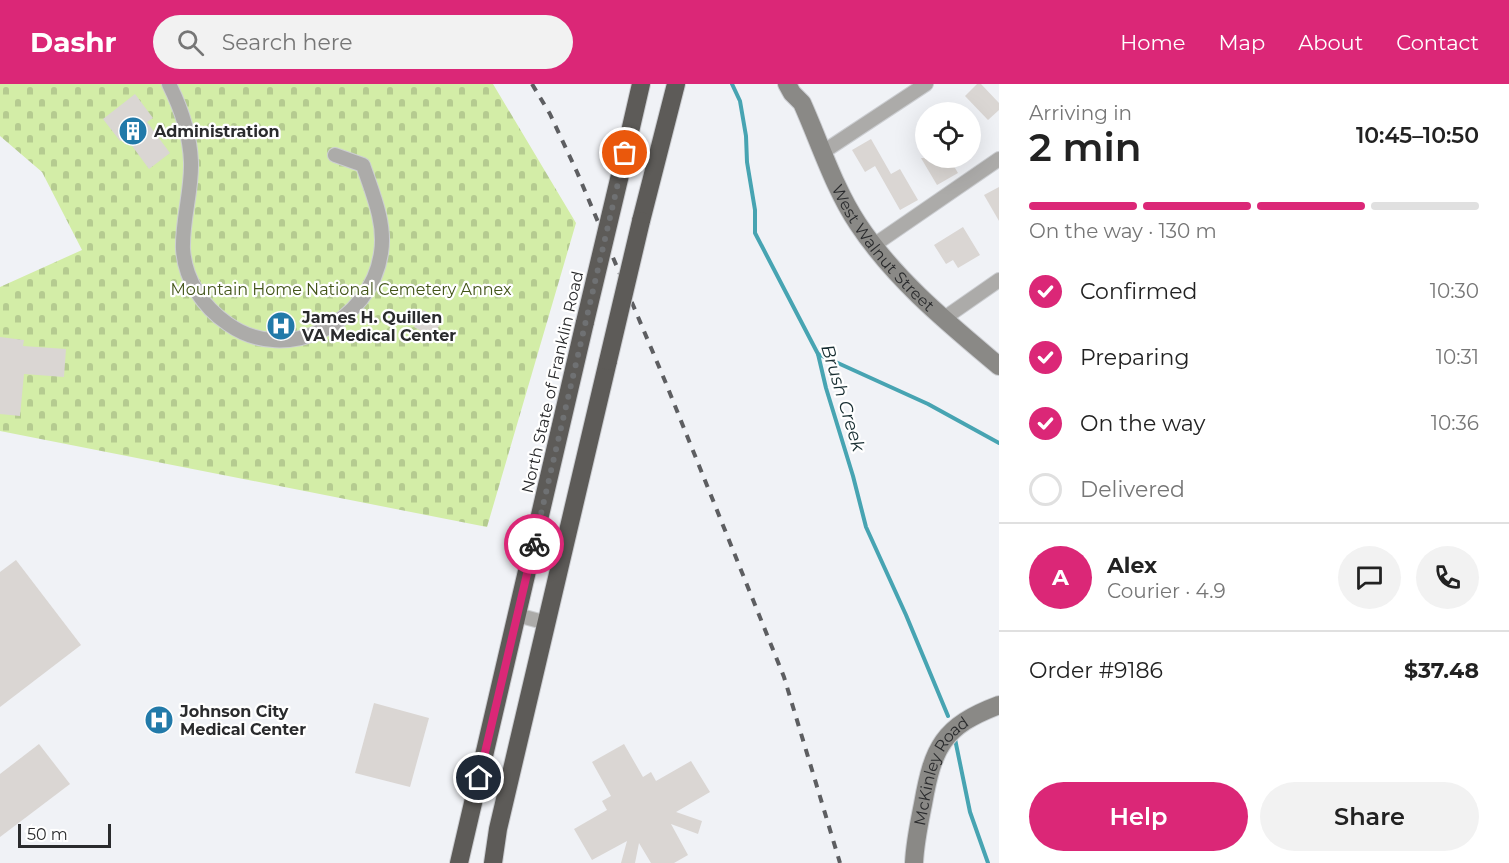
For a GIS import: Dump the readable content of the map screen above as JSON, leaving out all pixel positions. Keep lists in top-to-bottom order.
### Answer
{
  "streets": {
    "highway": ["North State of Franklin Road"],
    "main road": ["West Walnut Street", "McKinley Road"]
  },
  "water": ["Brush Creek"],
  "parks": ["Mountain Home National Cemetery Annex"],
  "places": {
    "building": ["Administration"],
    "hospital": ["James H. Quillen VA Medical Center", "Johnson City Medical Center"]
  },
  "scale_bar": "50 m",
  "page": {
    "header": "Dashr",
    "search": "Search here",
    "nav": [
      "Home",
      "Map",
      "About",
      "Contact"
    ],
    "heading": ["2 min", "Arriving in", "10:45–10:50"],
    "panel": [
      "Alex",
      "Courier · 4.9",
      "Order #9186",
      "$37.48"
    ],
    "bar": "On the way · 130 m",
    "list": [
      ["Confirmed", "10:30"],
      ["Preparing", "10:31"],
      ["On the way", "10:36"],
      "Delivered"
    ],
    "round": "A",
    "buttons": ["Help", "Share"],
    "scale": "50 m"
  }
}
